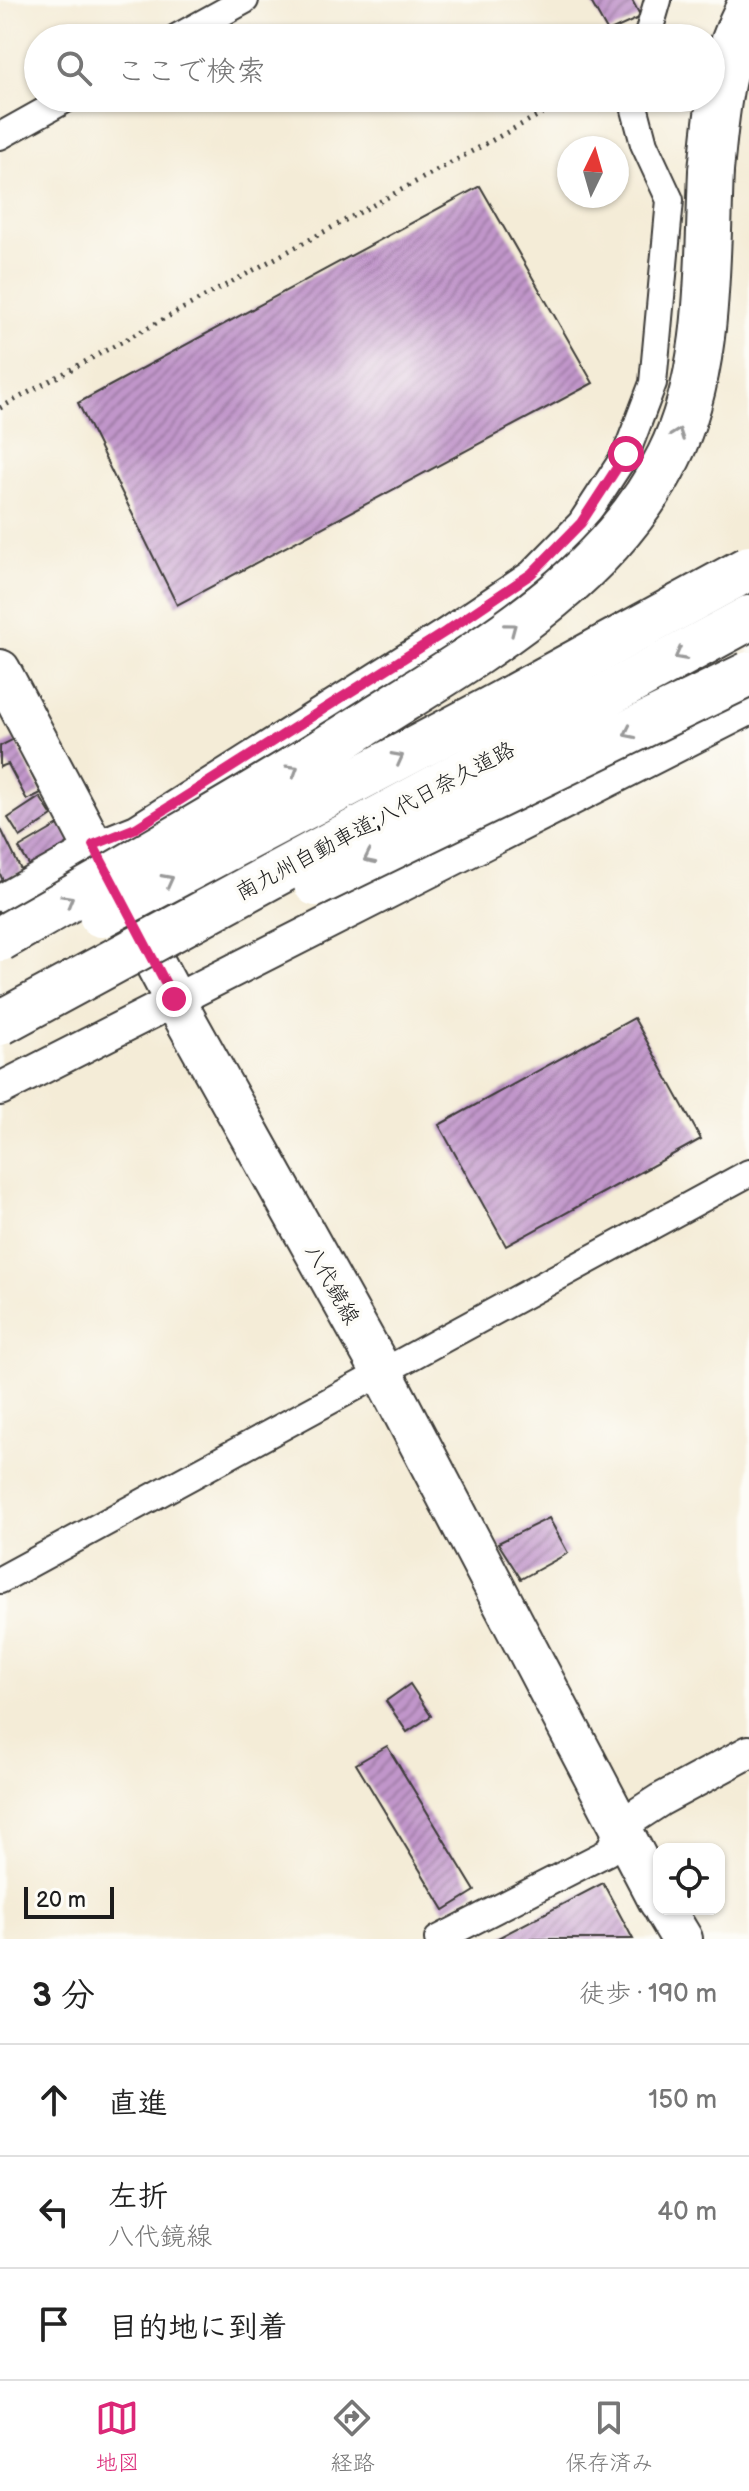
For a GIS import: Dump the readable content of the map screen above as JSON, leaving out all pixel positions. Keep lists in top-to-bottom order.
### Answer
{
  "streets": {
    "highway": ["南九州自動車道;八代日奈久道路"],
    "main road": ["八代鏡線"]
  },
  "scale_bar": "20 m",
  "north": "top",
  "page": {
    "search": "ここで検索",
    "scale": "20 m",
    "heading": ["3 分", "徒歩 · 190 m"],
    "list": [
      ["直進", "150 m"],
      ["左折", "八代鏡線", "40 m"],
      "目的地に到着"
    ],
    "nav": ["地図", "経路", "保存済み"]
  }
}
